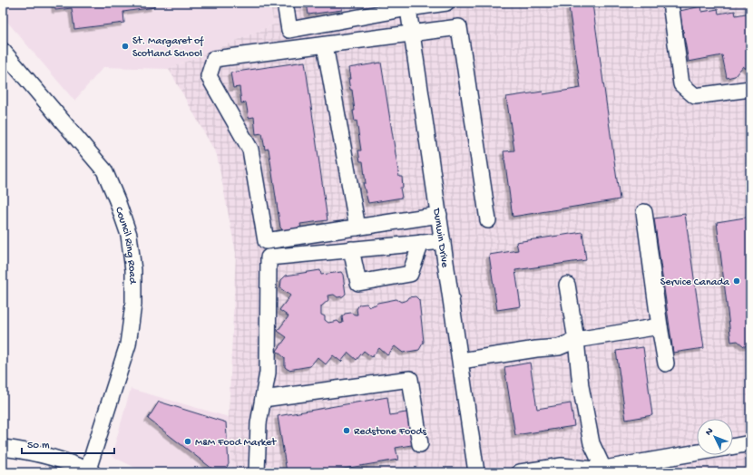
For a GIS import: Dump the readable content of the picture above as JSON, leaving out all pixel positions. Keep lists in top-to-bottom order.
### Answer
{
  "streets": {
    "street": ["Dunwin Drive", "Council Ring Road"]
  },
  "places": [
    "St. Margaret of Scotland School",
    "Service Canada",
    "Redstone Foods",
    "M&M Food Market"
  ],
  "scale_bar": "50 m",
  "north": "top left"
}
